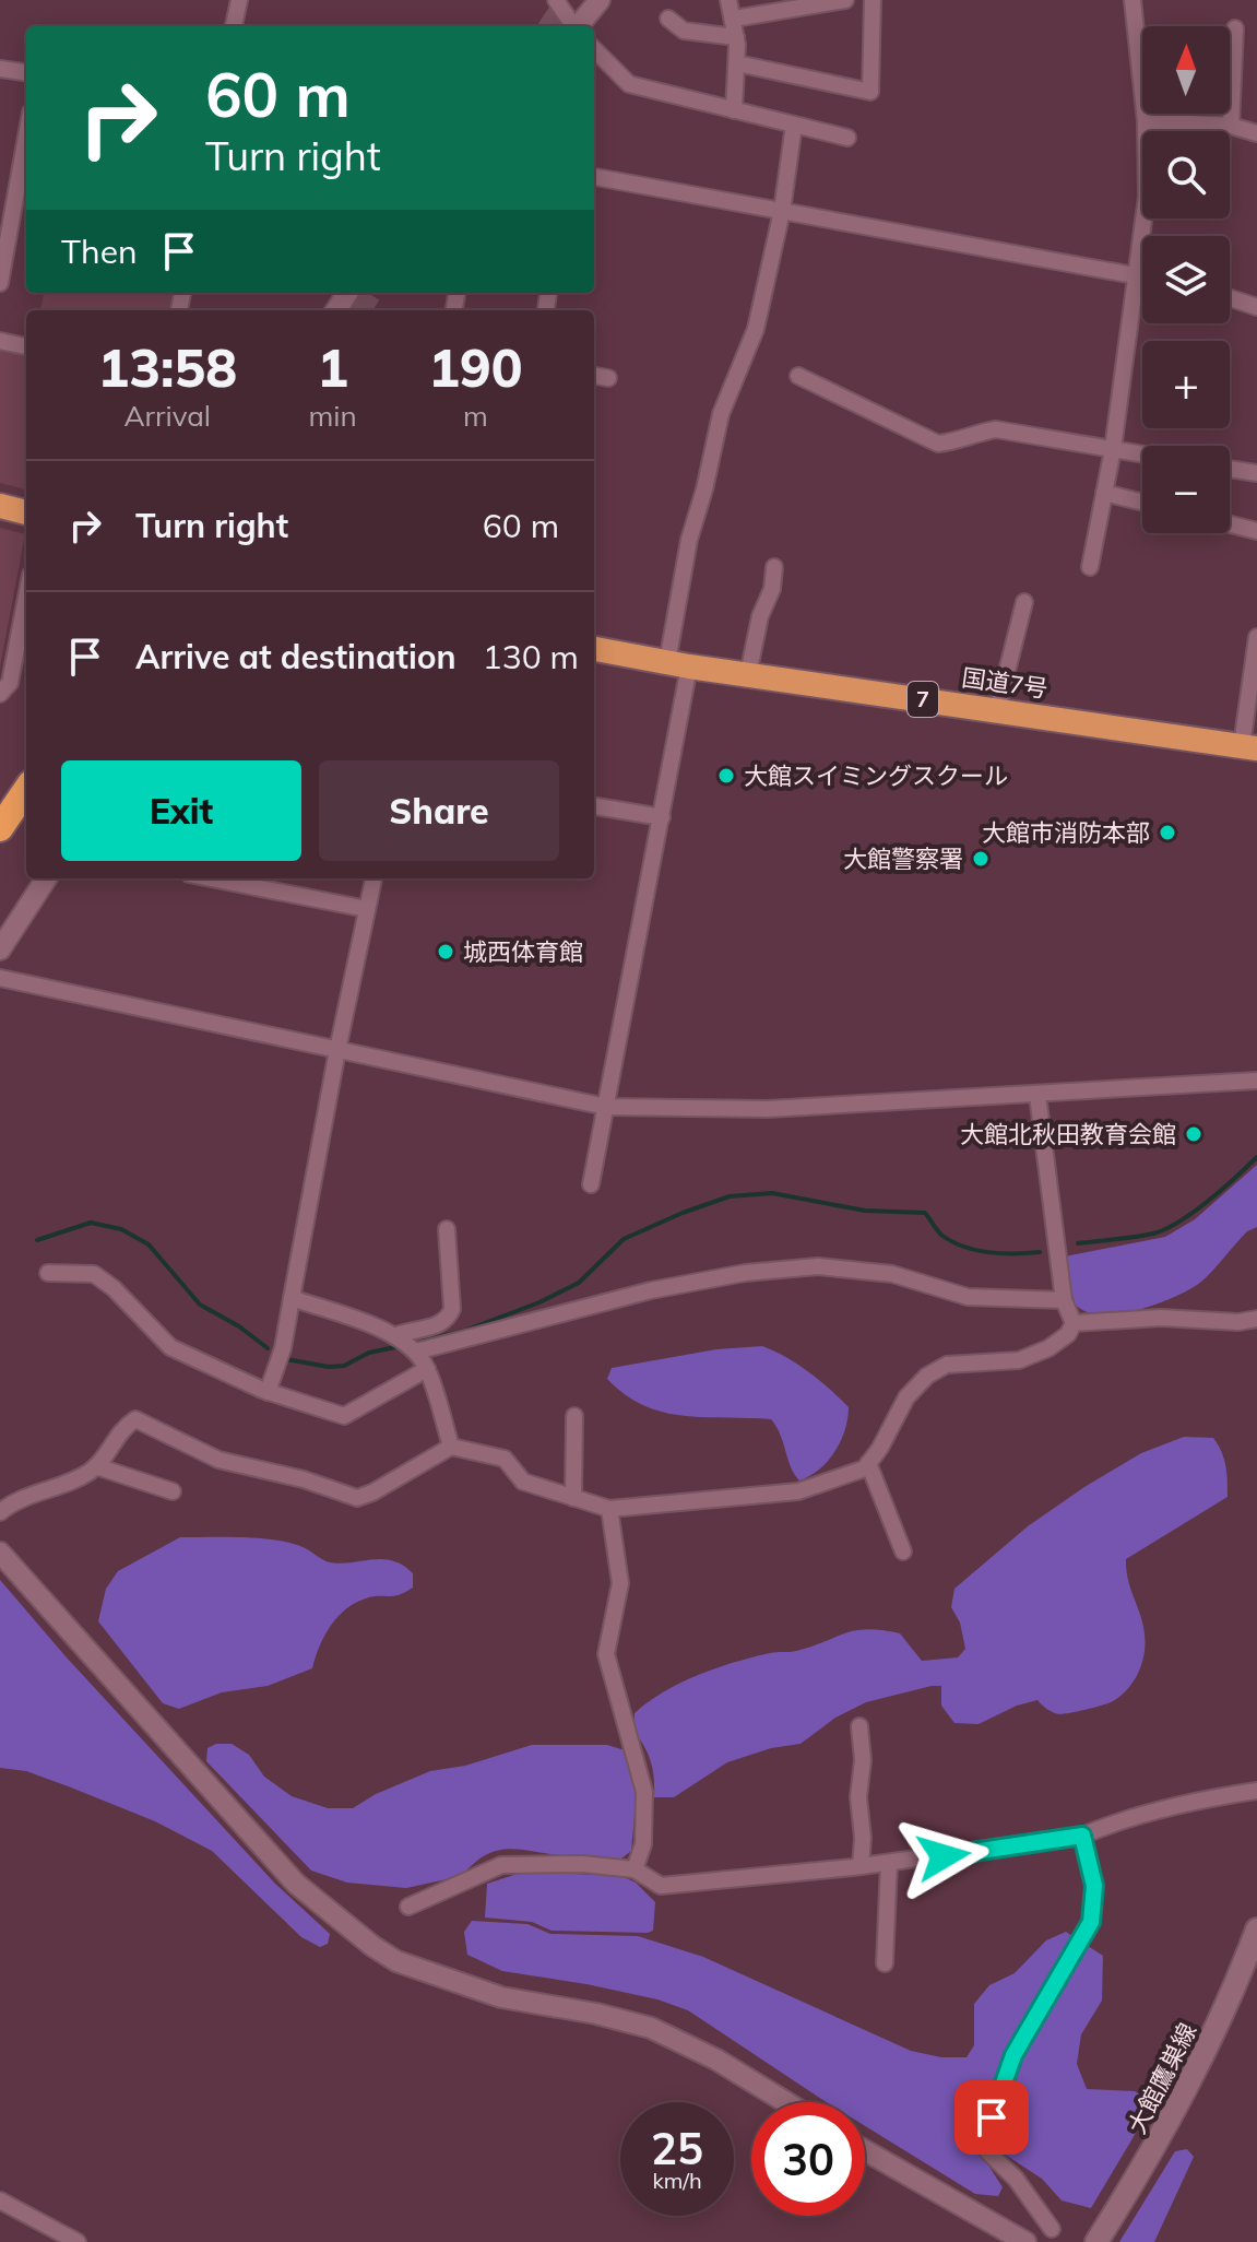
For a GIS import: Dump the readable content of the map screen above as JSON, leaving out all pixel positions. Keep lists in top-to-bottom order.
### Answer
{
  "streets": {
    "highway": ["国道7号", "7"],
    "main road": ["大館鷹巣線"]
  },
  "places": [
    "大館スイミングスクール",
    "大館市消防本部",
    "大館警察署",
    "城西体育館",
    "大館北秋田教育会館"
  ],
  "north": "top",
  "page": {
    "map_buttons": ["+", "−"],
    "turn": ["60 m", "Turn right"],
    "then": "Then",
    "eta": [
      "13:58",
      "Arrival",
      "1",
      "min",
      "190",
      "m"
    ],
    "list": [
      {
        "name": "Turn right",
        "value": "60 m"
      },
      {
        "name": "Arrive at destination",
        "value": "130 m"
      }
    ],
    "buttons": ["Exit", "Share"],
    "speed": "25 km/h",
    "limit": "30"
  }
}
